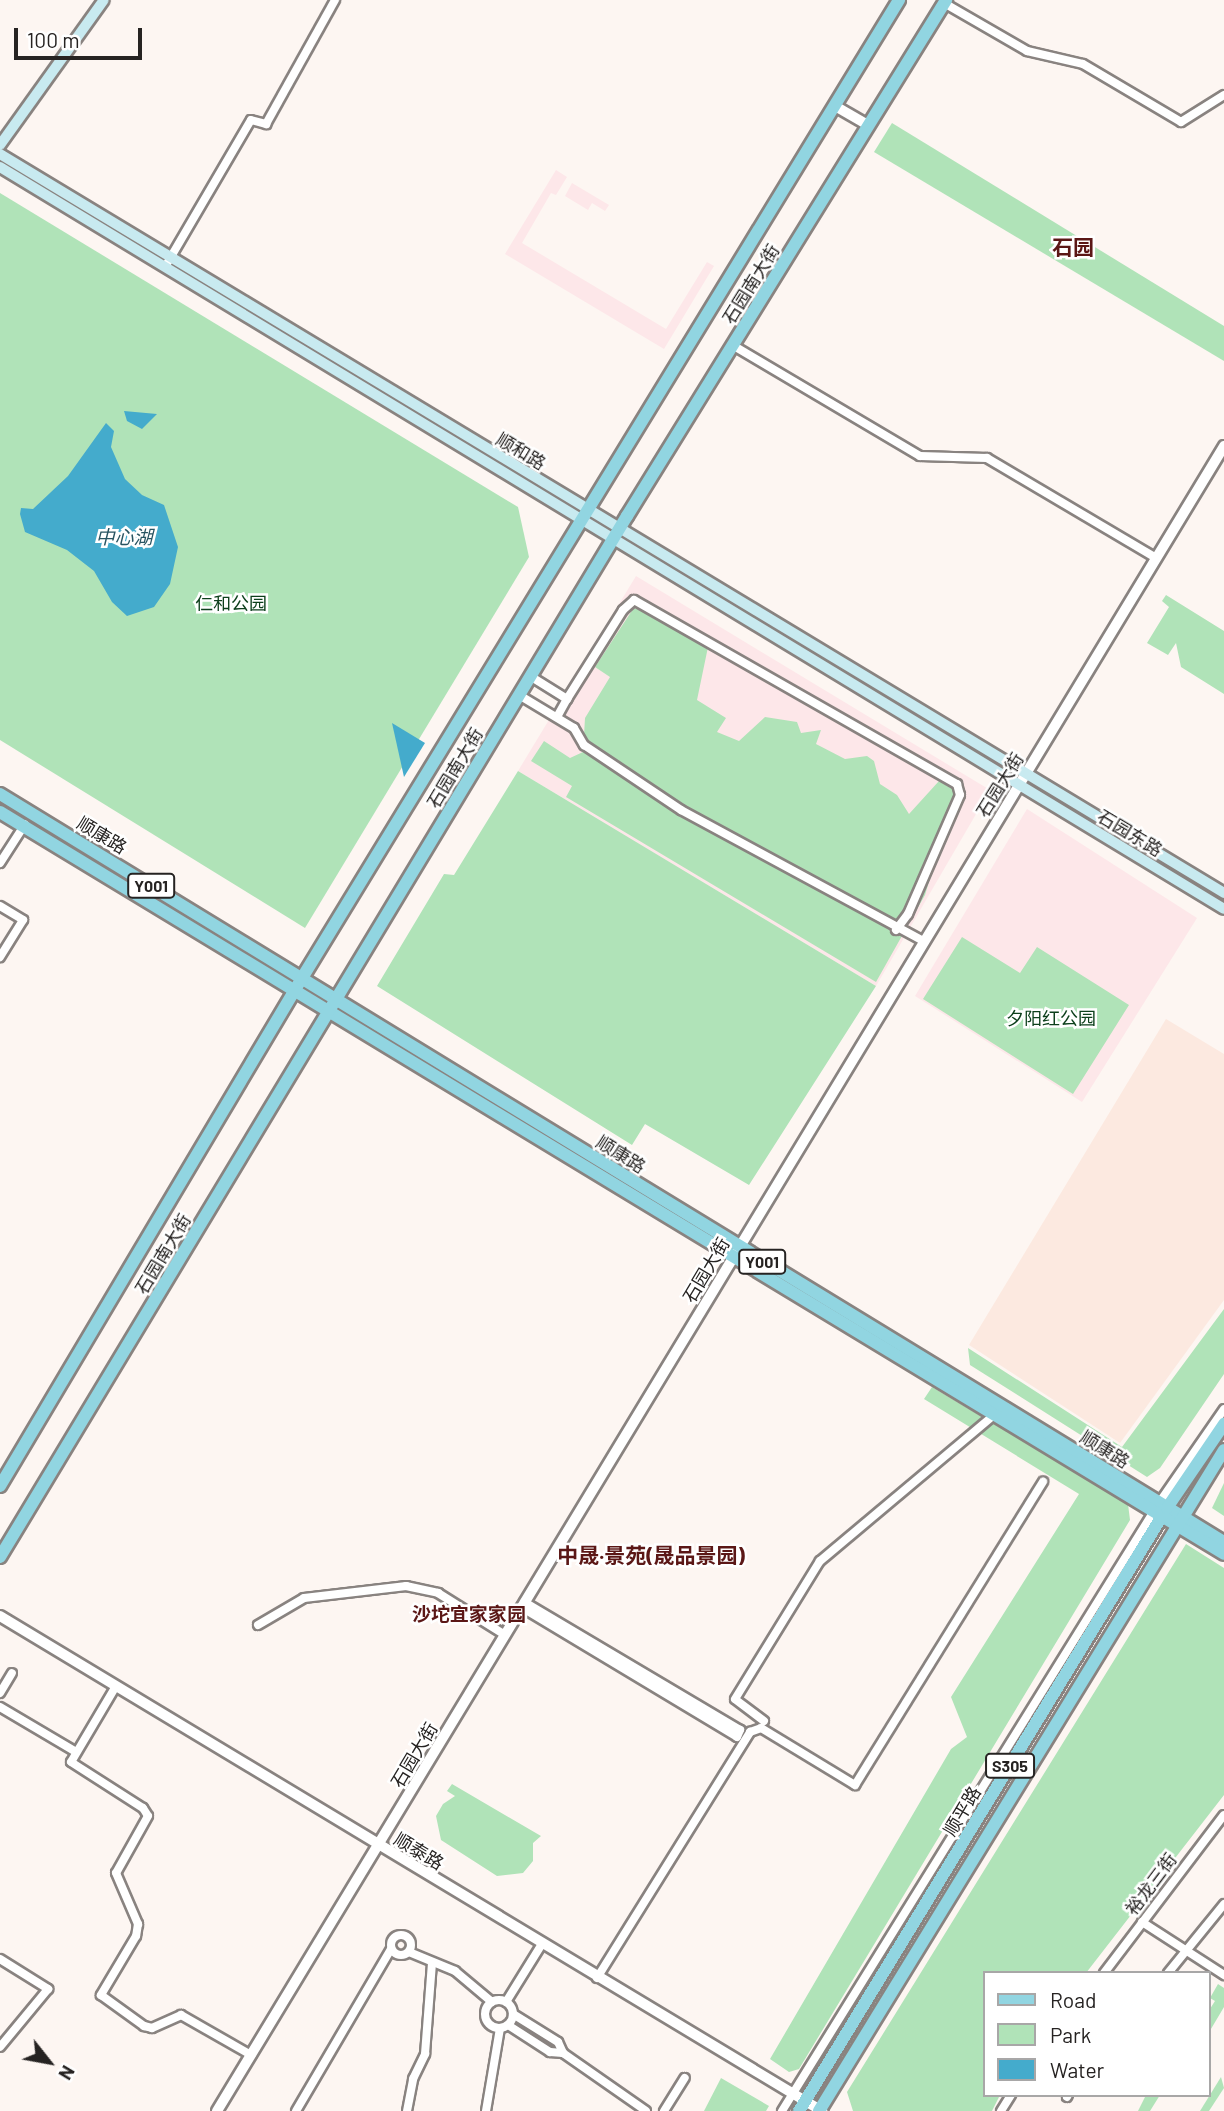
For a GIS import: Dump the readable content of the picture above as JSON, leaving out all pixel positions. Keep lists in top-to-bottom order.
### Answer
{
  "streets": {
    "main road": [
      "石园南大街",
      "顺和路",
      "石园东路",
      "顺康路",
      "Y001",
      "S305",
      "顺平路"
    ],
    "street": ["石园大街", "顺泰路", "裕龙三街"]
  },
  "crossings": [
    ["石园南大街", "顺和路"],
    ["石园南大街", "顺康路"],
    ["顺和路", "石园大街"],
    ["顺和路", "石园东路"],
    ["石园大街", "石园东路"],
    ["石园大街", "顺康路"],
    ["石园大街", "顺泰路"],
    ["顺康路", "顺平路"],
    ["顺平路", "顺泰路"]
  ],
  "districts": ["石园", "中晟·景苑(晟品景园)", "沙坨宜家家园"],
  "water": ["中心湖"],
  "parks": ["仁和公园", "夕阳红公园"],
  "legend": ["Road", "Park", "Water"],
  "scale_bar": "100 m",
  "north": "bottom right"
}
